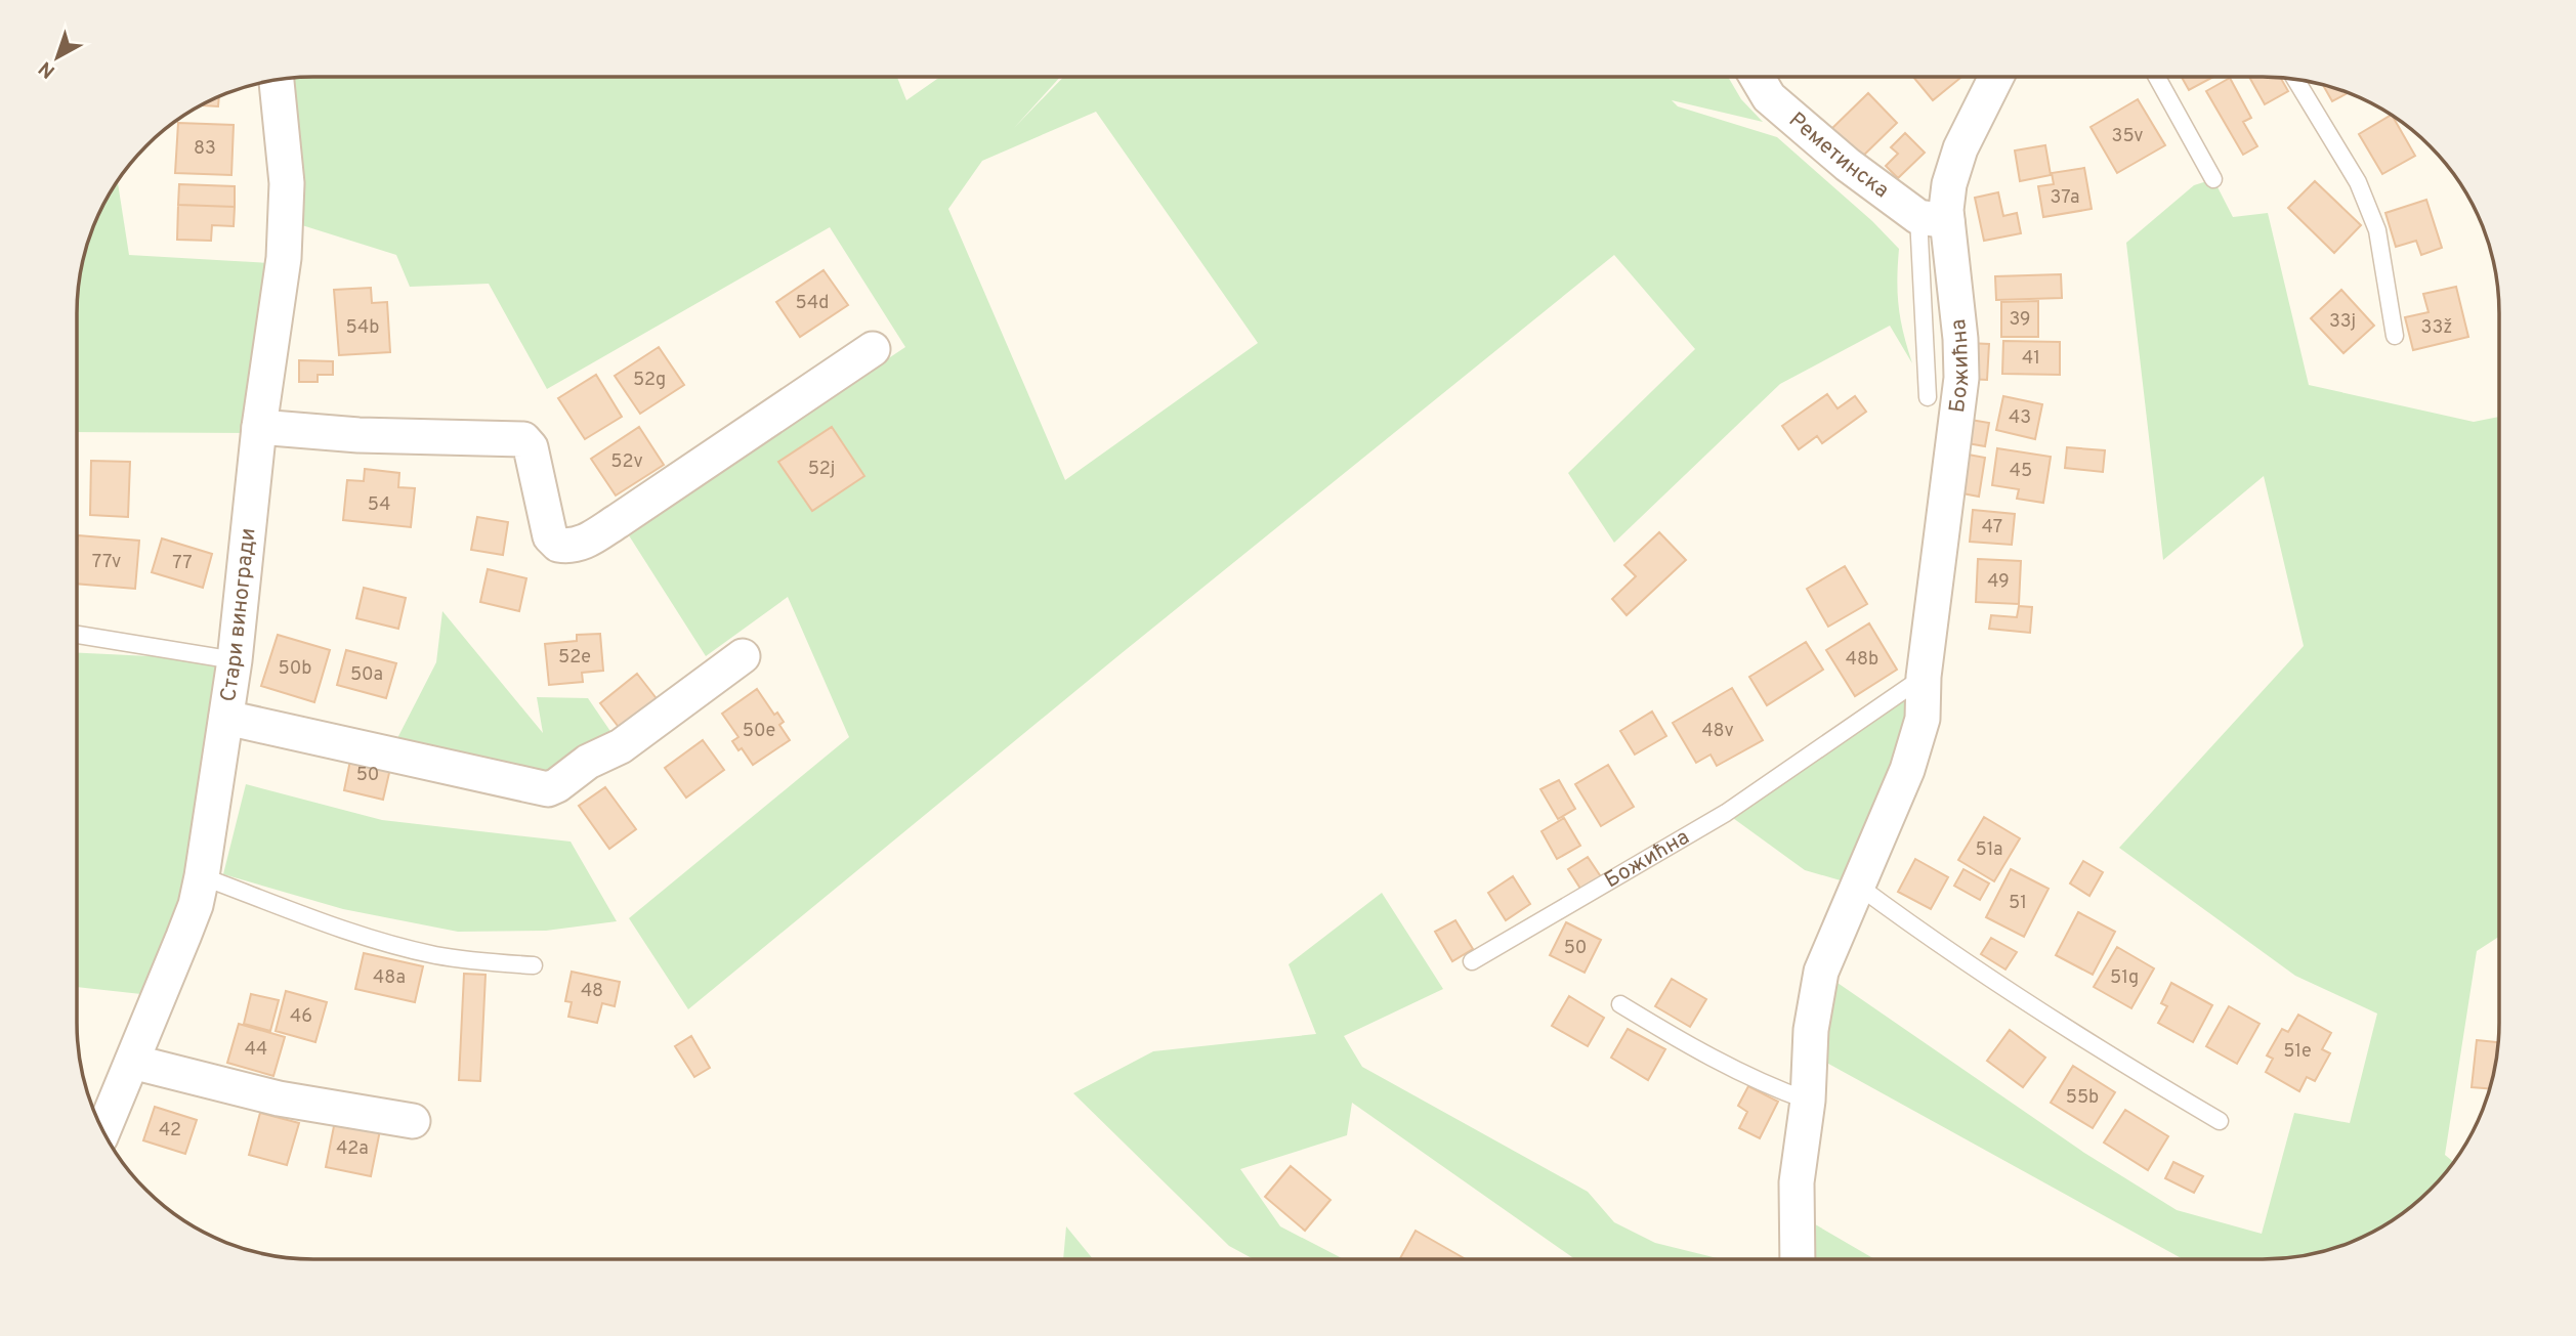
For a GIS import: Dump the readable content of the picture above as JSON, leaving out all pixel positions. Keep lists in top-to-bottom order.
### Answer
{
  "streets": {
    "street": ["Реметинска", "Божићна", "Стари виногради"]
  },
  "crossings": [
    ["Реметинска", "Божићна"]
  ],
  "house_numbers": [
    "35v",
    "83",
    "37a",
    "54d",
    "39",
    "33j",
    "54b",
    "33ž",
    "41",
    "52g",
    "43",
    "52v",
    "52j",
    "45",
    "54",
    "47",
    "77v",
    "77",
    "49",
    "52e",
    "48b",
    "50b",
    "50a",
    "50e",
    "48v",
    "50",
    "51a",
    "51",
    "50",
    "48a",
    "51g",
    "48",
    "46",
    "44",
    "51e",
    "55b",
    "42",
    "42a"
  ],
  "north": "bottom left"
}
